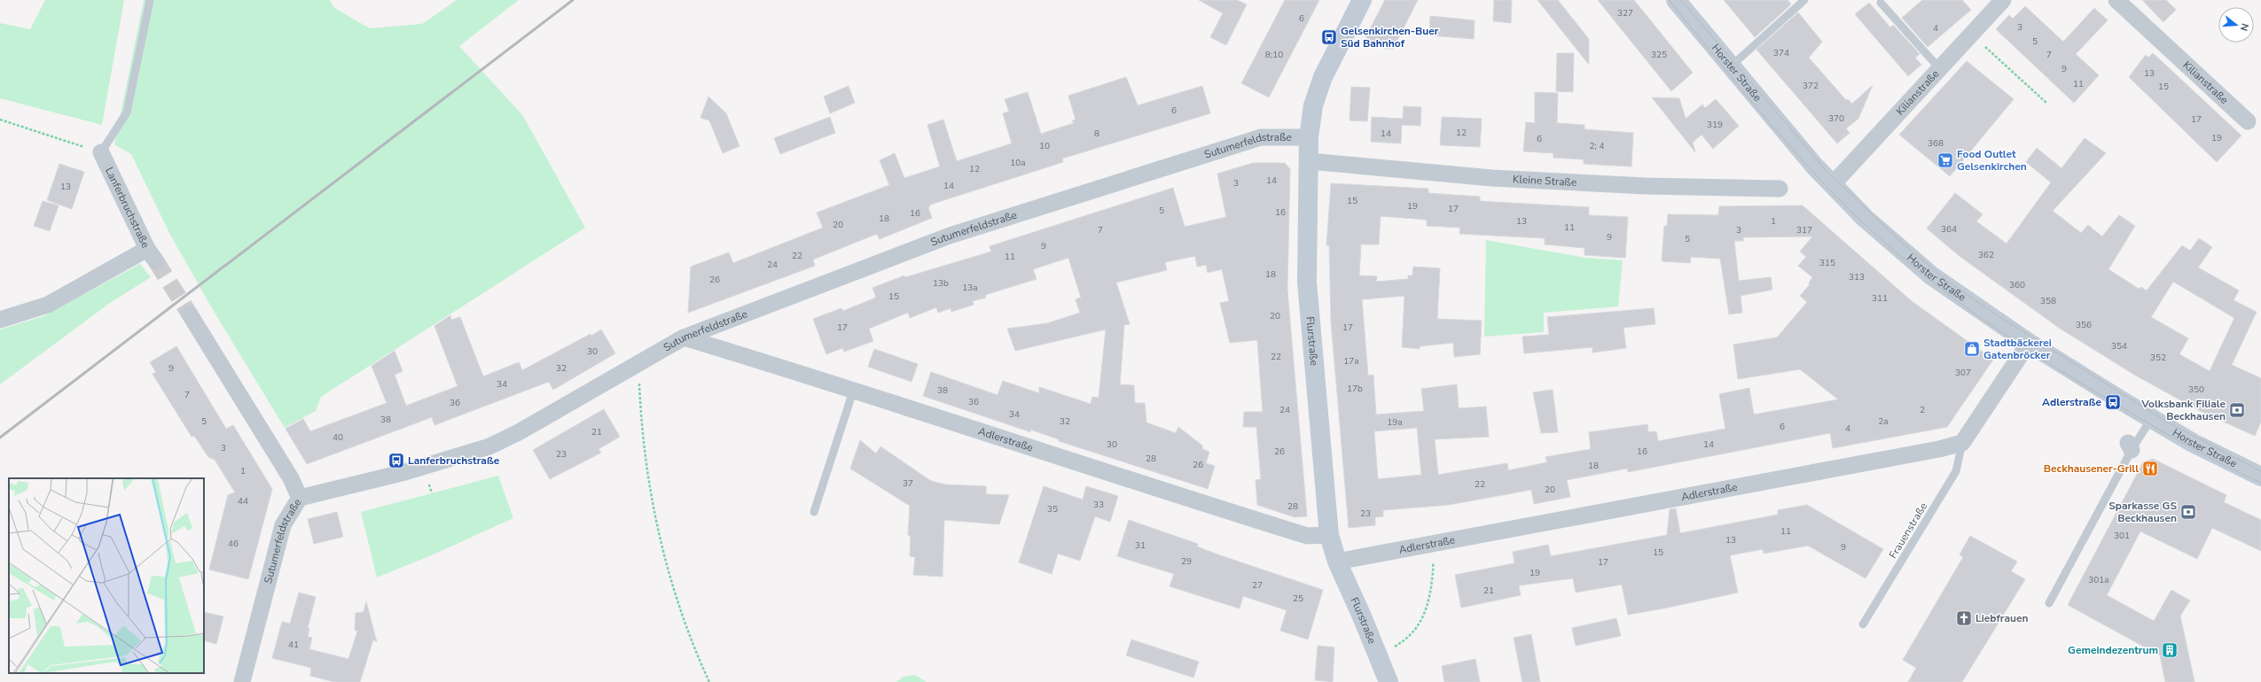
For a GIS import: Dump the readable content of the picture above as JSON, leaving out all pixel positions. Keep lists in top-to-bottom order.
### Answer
{
  "streets": {
    "main road": ["Horster Straße", "Flurstraße"],
    "street": [
      "Kilianstraße",
      "Sutumerfeldstraße",
      "Kleine Straße",
      "Lanferbruchstraße",
      "Adlerstraße"
    ],
    "lane": ["Frauenstraße"]
  },
  "crossings": [
    ["Horster Straße", "Kilianstraße"],
    ["Sutumerfeldstraße", "Flurstraße"],
    ["Sutumerfeldstraße", "Adlerstraße"],
    ["Kleine Straße", "Flurstraße"],
    ["Flurstraße", "Adlerstraße"],
    ["Adlerstraße", "Frauenstraße"]
  ],
  "places": {
    "bus stop": ["Gelsenkirchen-Buer Süd Bahnhof", "Adlerstraße", "Lanferbruchstraße"],
    "supermarket": ["Food Outlet Gelsenkirchen"],
    "shop": ["Stadtbäckerei Gatenbröcker"],
    "bank": ["Volksbank Filiale Beckhausen", "Sparkasse GS Beckhausen"],
    "restaurant": ["Beckhausener-Grill"],
    "church": ["Liebfrauen"],
    "building": ["Gemeindezentrum"]
  },
  "house_numbers": [
    "327",
    "6",
    "3",
    "4",
    "5",
    "374",
    "8;10",
    "325",
    "7",
    "9",
    "13",
    "11",
    "372",
    "15",
    "6",
    "370",
    "17",
    "319",
    "12",
    "8",
    "14",
    "19",
    "6",
    "368",
    "10",
    "2; 4",
    "10a",
    "12",
    "14",
    "3",
    "14",
    "13",
    "15",
    "19",
    "17",
    "5",
    "16",
    "16",
    "18",
    "13",
    "1",
    "20",
    "11",
    "364",
    "7",
    "3",
    "317",
    "9",
    "5",
    "9",
    "362",
    "22",
    "11",
    "315",
    "24",
    "18",
    "313",
    "26",
    "13b",
    "360",
    "13a",
    "15",
    "311",
    "358",
    "20",
    "356",
    "17",
    "17",
    "354",
    "30",
    "22",
    "352",
    "17a",
    "9",
    "32",
    "307",
    "34",
    "17b",
    "350",
    "38",
    "7",
    "36",
    "36",
    "24",
    "2",
    "34",
    "38",
    "5",
    "32",
    "2a",
    "19a",
    "6",
    "4",
    "21",
    "40",
    "30",
    "14",
    "3",
    "26",
    "16",
    "23",
    "28",
    "26",
    "18",
    "1",
    "37",
    "22",
    "20",
    "44",
    "33",
    "28",
    "35",
    "23",
    "11",
    "301",
    "13",
    "46",
    "31",
    "9",
    "15",
    "29",
    "17",
    "19",
    "301a",
    "27",
    "21",
    "25",
    "41"
  ],
  "north": "right"
}
